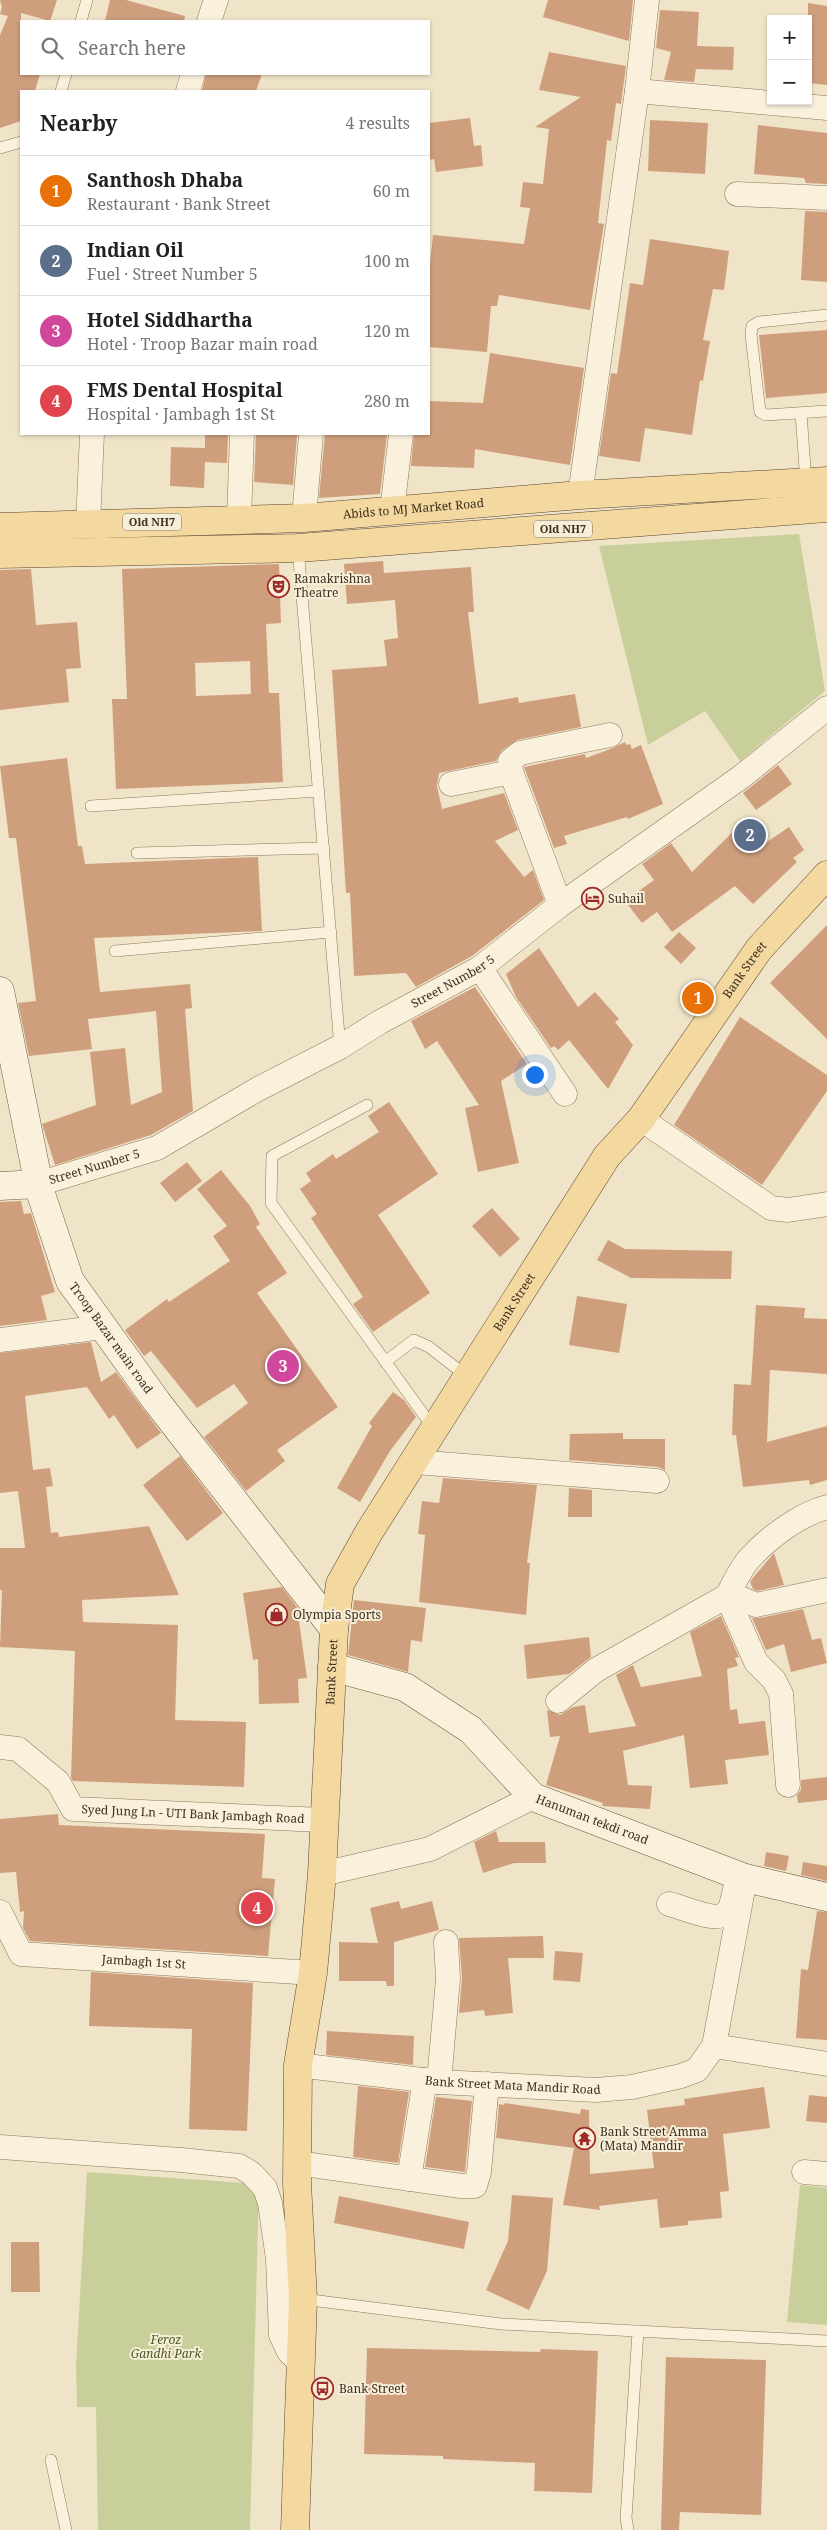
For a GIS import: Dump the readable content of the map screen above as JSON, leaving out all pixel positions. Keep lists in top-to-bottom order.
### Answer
{
  "streets": {
    "main road": ["Abids to MJ Market Road", "Old NH7", "Bank Street"],
    "street": [
      "Street Number 5",
      "Troop Bazar main road",
      "Syed Jung Ln - UTI Bank Jambagh Road",
      "Hanuman tekdi road",
      "Jambagh 1st St",
      "Bank Street Mata Mandir Road"
    ]
  },
  "crossings": [
    ["Bank Street", "Troop Bazar main road"],
    ["Bank Street", "Syed Jung Ln - UTI Bank Jambagh Road"],
    ["Bank Street", "Hanuman tekdi road"],
    ["Bank Street", "Jambagh 1st St"],
    ["Bank Street", "Bank Street Mata Mandir Road"],
    ["Street Number 5", "Troop Bazar main road"],
    ["Hanuman tekdi road", "Bank Street Mata Mandir Road"]
  ],
  "parks": ["Feroz Gandhi Park"],
  "places": {
    "theatre": ["Ramakrishna Theatre"],
    "hotel": ["Suhail"],
    "shop": ["Olympia Sports"],
    "temple": ["Bank Street Amma (Mata) Mandir"],
    "bus stop": ["Bank Street"]
  },
  "page": {
    "map_buttons": ["+", "−"],
    "search": "Search here",
    "heading": ["Nearby", "4 results"],
    "list": [
      {
        "mark": "1",
        "name": "Santhosh Dhaba",
        "note": "Restaurant · Bank Street",
        "value": "60 m"
      },
      {
        "mark": "2",
        "name": "Indian Oil",
        "note": "Fuel · Street Number 5",
        "value": "100 m"
      },
      {
        "mark": "3",
        "name": "Hotel Siddhartha",
        "note": "Hotel · Troop Bazar main road",
        "value": "120 m"
      },
      {
        "mark": "4",
        "name": "FMS Dental Hospital",
        "note": "Hospital · Jambagh 1st St",
        "value": "280 m"
      }
    ],
    "pins": [
      "2",
      "1",
      "3",
      "4"
    ]
  }
}
